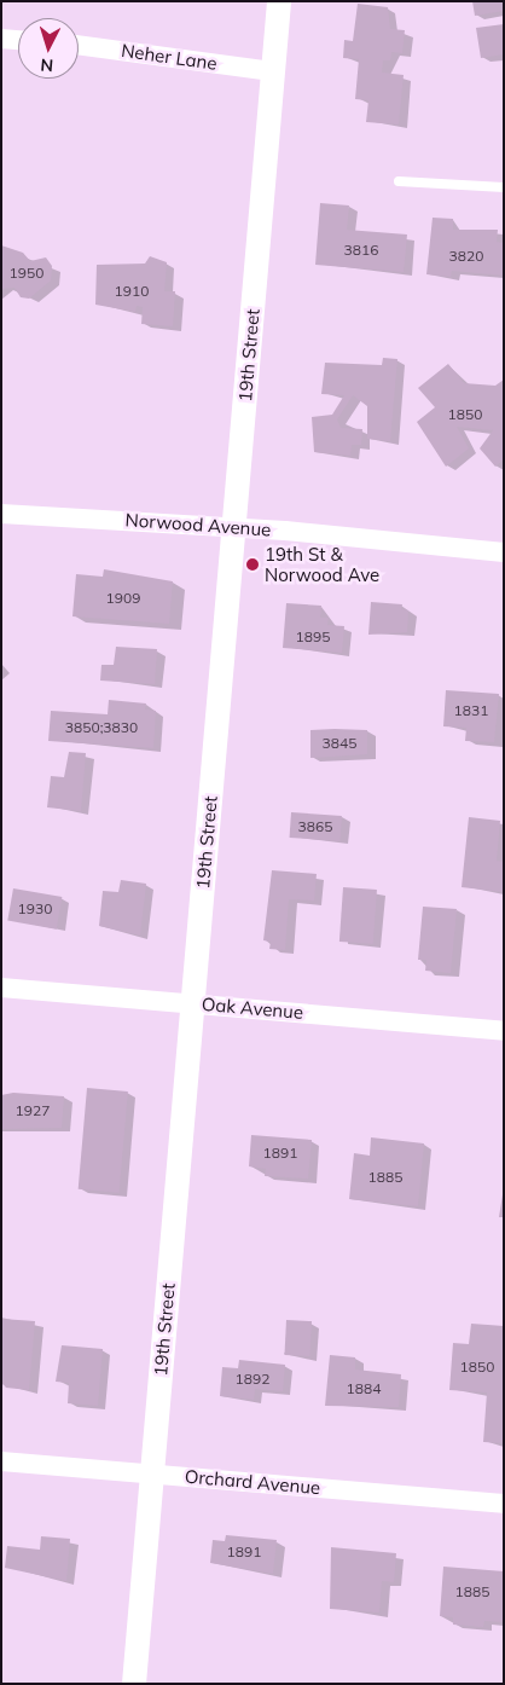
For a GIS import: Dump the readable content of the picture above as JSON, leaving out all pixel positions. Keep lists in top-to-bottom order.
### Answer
{
  "streets": {
    "street": [
      "Neher Lane",
      "19th Street",
      "Norwood Avenue",
      "Oak Avenue",
      "Orchard Avenue"
    ]
  },
  "crossings": [
    ["Neher Lane", "19th Street"],
    ["19th Street", "Norwood Avenue"],
    ["19th Street", "Oak Avenue"],
    ["19th Street", "Orchard Avenue"]
  ],
  "places": ["19th St & Norwood Ave"],
  "house_numbers": [
    "3816",
    "3820",
    "1950",
    "1910",
    "1850",
    "1909",
    "1895",
    "1831",
    "3850;3830",
    "3845",
    "3865",
    "1930",
    "1927",
    "1891",
    "1885",
    "1850",
    "1892",
    "1884",
    "1891",
    "1885"
  ],
  "north": "bottom"
}
